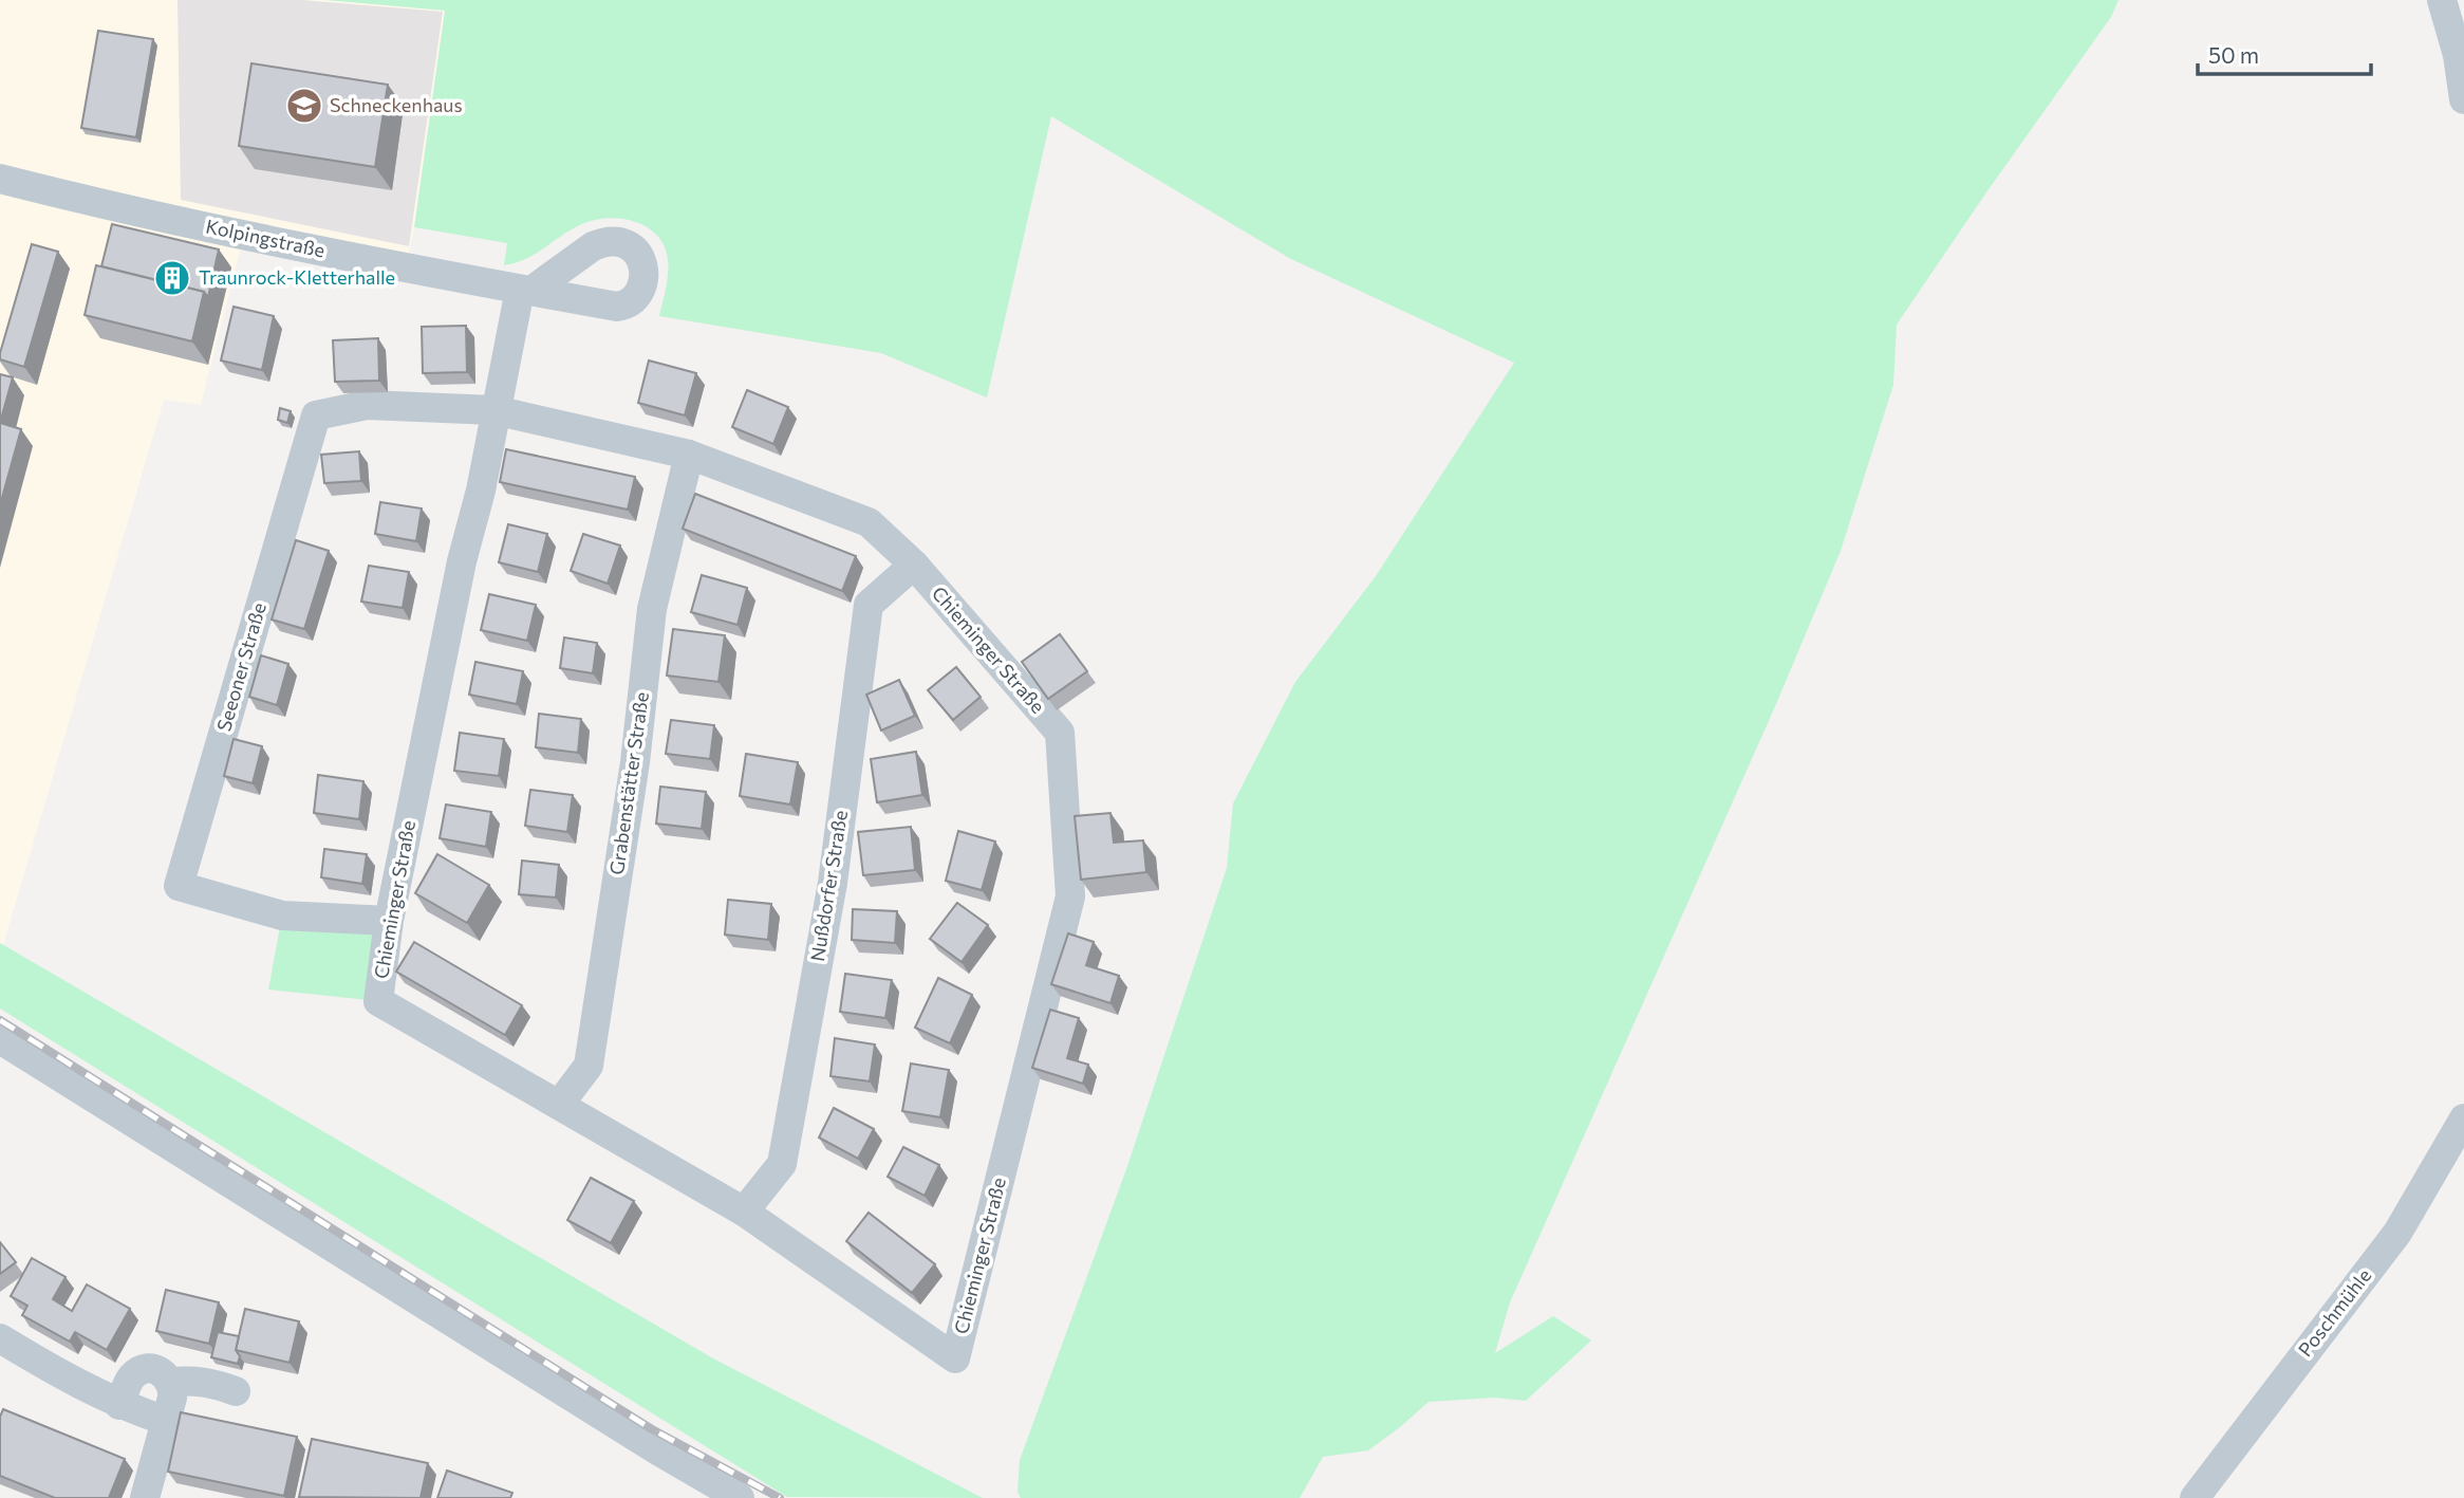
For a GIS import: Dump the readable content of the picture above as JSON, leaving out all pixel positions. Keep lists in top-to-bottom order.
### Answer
{
  "streets": {
    "street": [
      "Kolpingstraße",
      "Chieminger Straße",
      "Seeoner Straße",
      "Grabenstätter Straße",
      "Nußdorfer Straße",
      "Poschmühle"
    ]
  },
  "crossings": [
    ["Kolpingstraße", "Chieminger Straße"],
    ["Chieminger Straße", "Seeoner Straße"],
    ["Chieminger Straße", "Grabenstätter Straße"],
    ["Chieminger Straße", "Nußdorfer Straße"]
  ],
  "places": {
    "school or university": ["Schneckenhaus"],
    "building": ["Traunrock-Kletterhalle"]
  },
  "scale_bar": "50 m"
}
